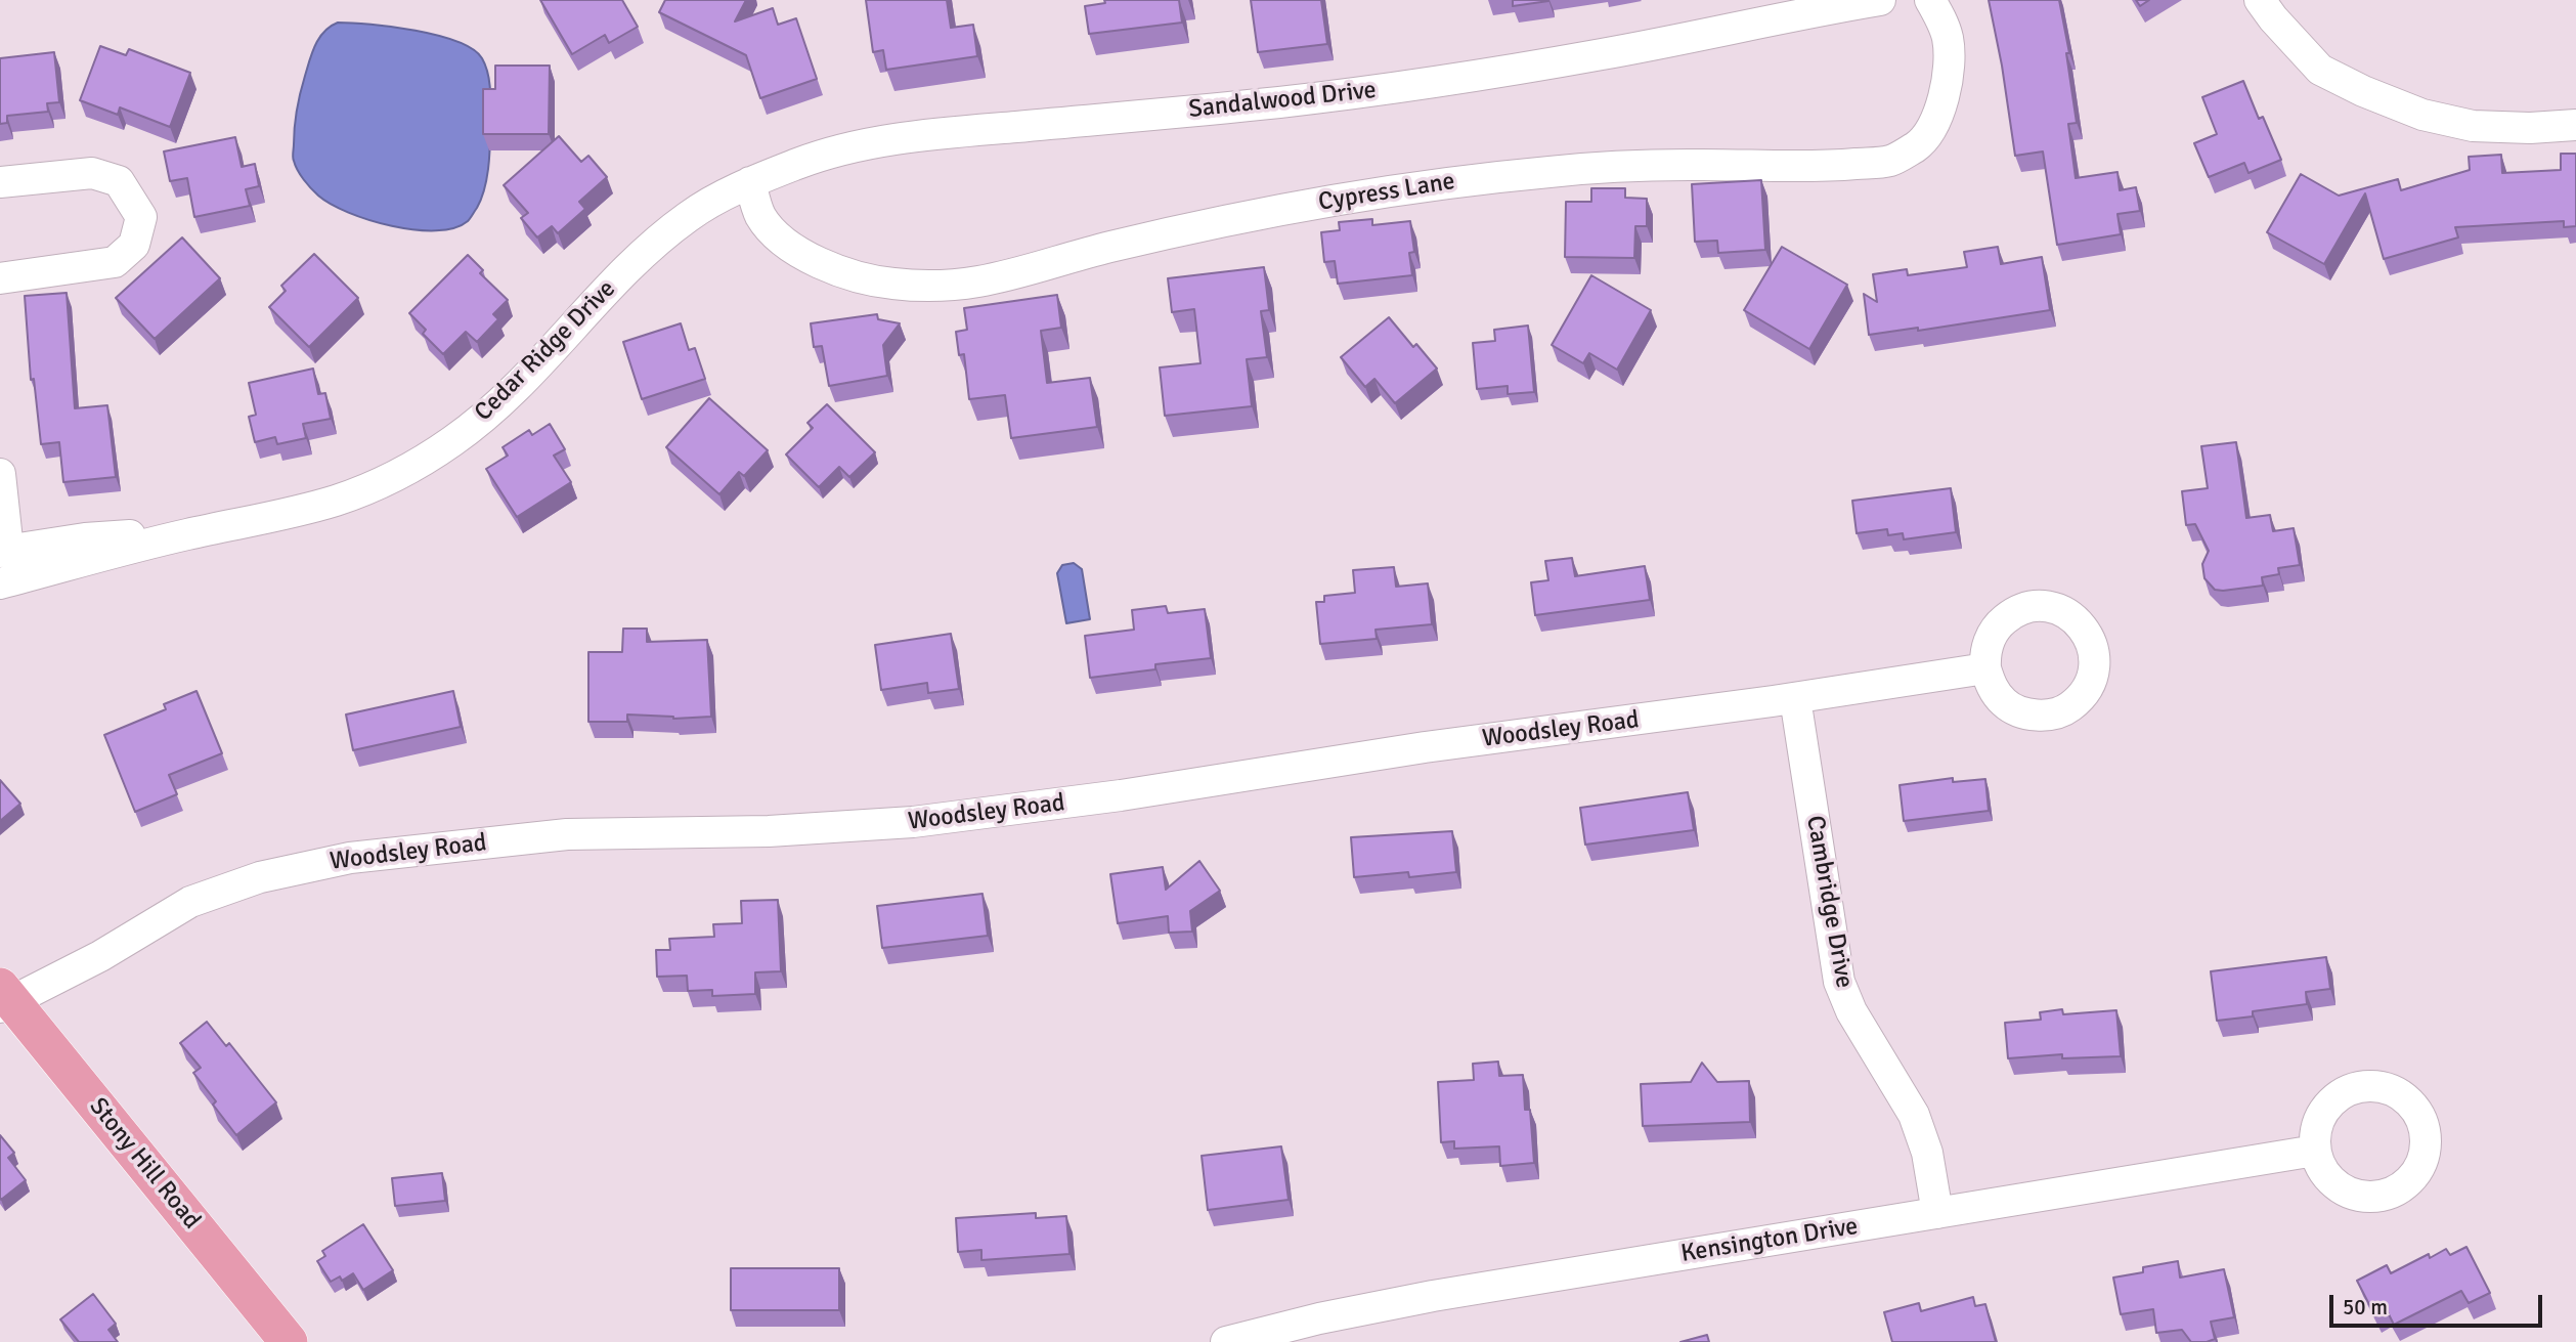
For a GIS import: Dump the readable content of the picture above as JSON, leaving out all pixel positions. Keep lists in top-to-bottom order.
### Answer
{
  "streets": {
    "main road": ["Stony Hill Road"],
    "street": [
      "Sandalwood Drive",
      "Cypress Lane",
      "Cedar Ridge Drive",
      "Woodsley Road",
      "Cambridge Drive",
      "Kensington Drive"
    ]
  },
  "crossings": [
    ["Sandalwood Drive", "Cypress Lane"],
    ["Sandalwood Drive", "Cedar Ridge Drive"],
    ["Woodsley Road", "Cambridge Drive"],
    ["Woodsley Road", "Stony Hill Road"],
    ["Cambridge Drive", "Kensington Drive"]
  ],
  "scale_bar": "50 m"
}
